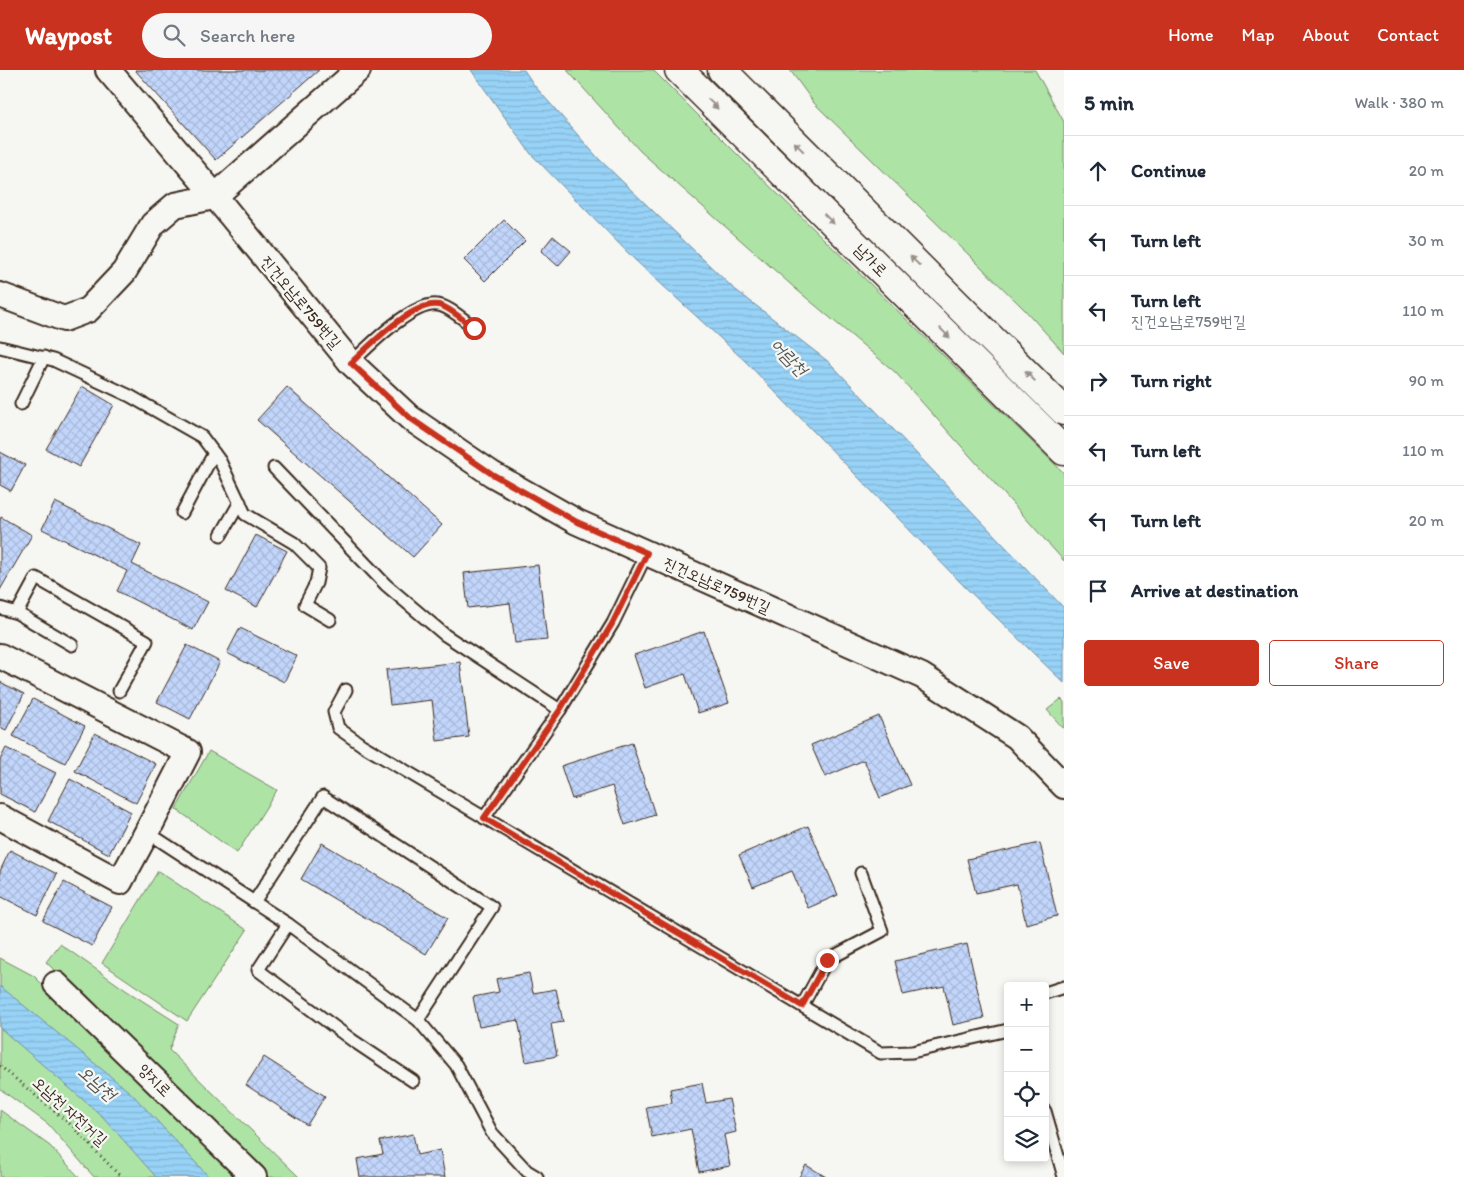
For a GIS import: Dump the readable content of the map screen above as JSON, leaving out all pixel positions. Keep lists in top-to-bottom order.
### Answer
{
  "streets": {
    "main road": ["남가로"],
    "street": ["진건오남로759번길", "양지로"],
    "path": ["오남천 자전거길"]
  },
  "water": ["어람천", "오남천"],
  "page": {
    "header": "Waypost",
    "search": "Search here",
    "nav": [
      "Home",
      "Map",
      "About",
      "Contact"
    ],
    "heading": ["5 min", "Walk · 380 m"],
    "list": [
      ["Continue", "20 m"],
      ["Turn left", "30 m"],
      ["Turn left", "진건오남로759번길", "110 m"],
      ["Turn right", "90 m"],
      ["Turn left", "110 m"],
      ["Turn left", "20 m"],
      "Arrive at destination"
    ],
    "buttons": ["Save", "Share"],
    "map_buttons": ["+", "−"]
  }
}
